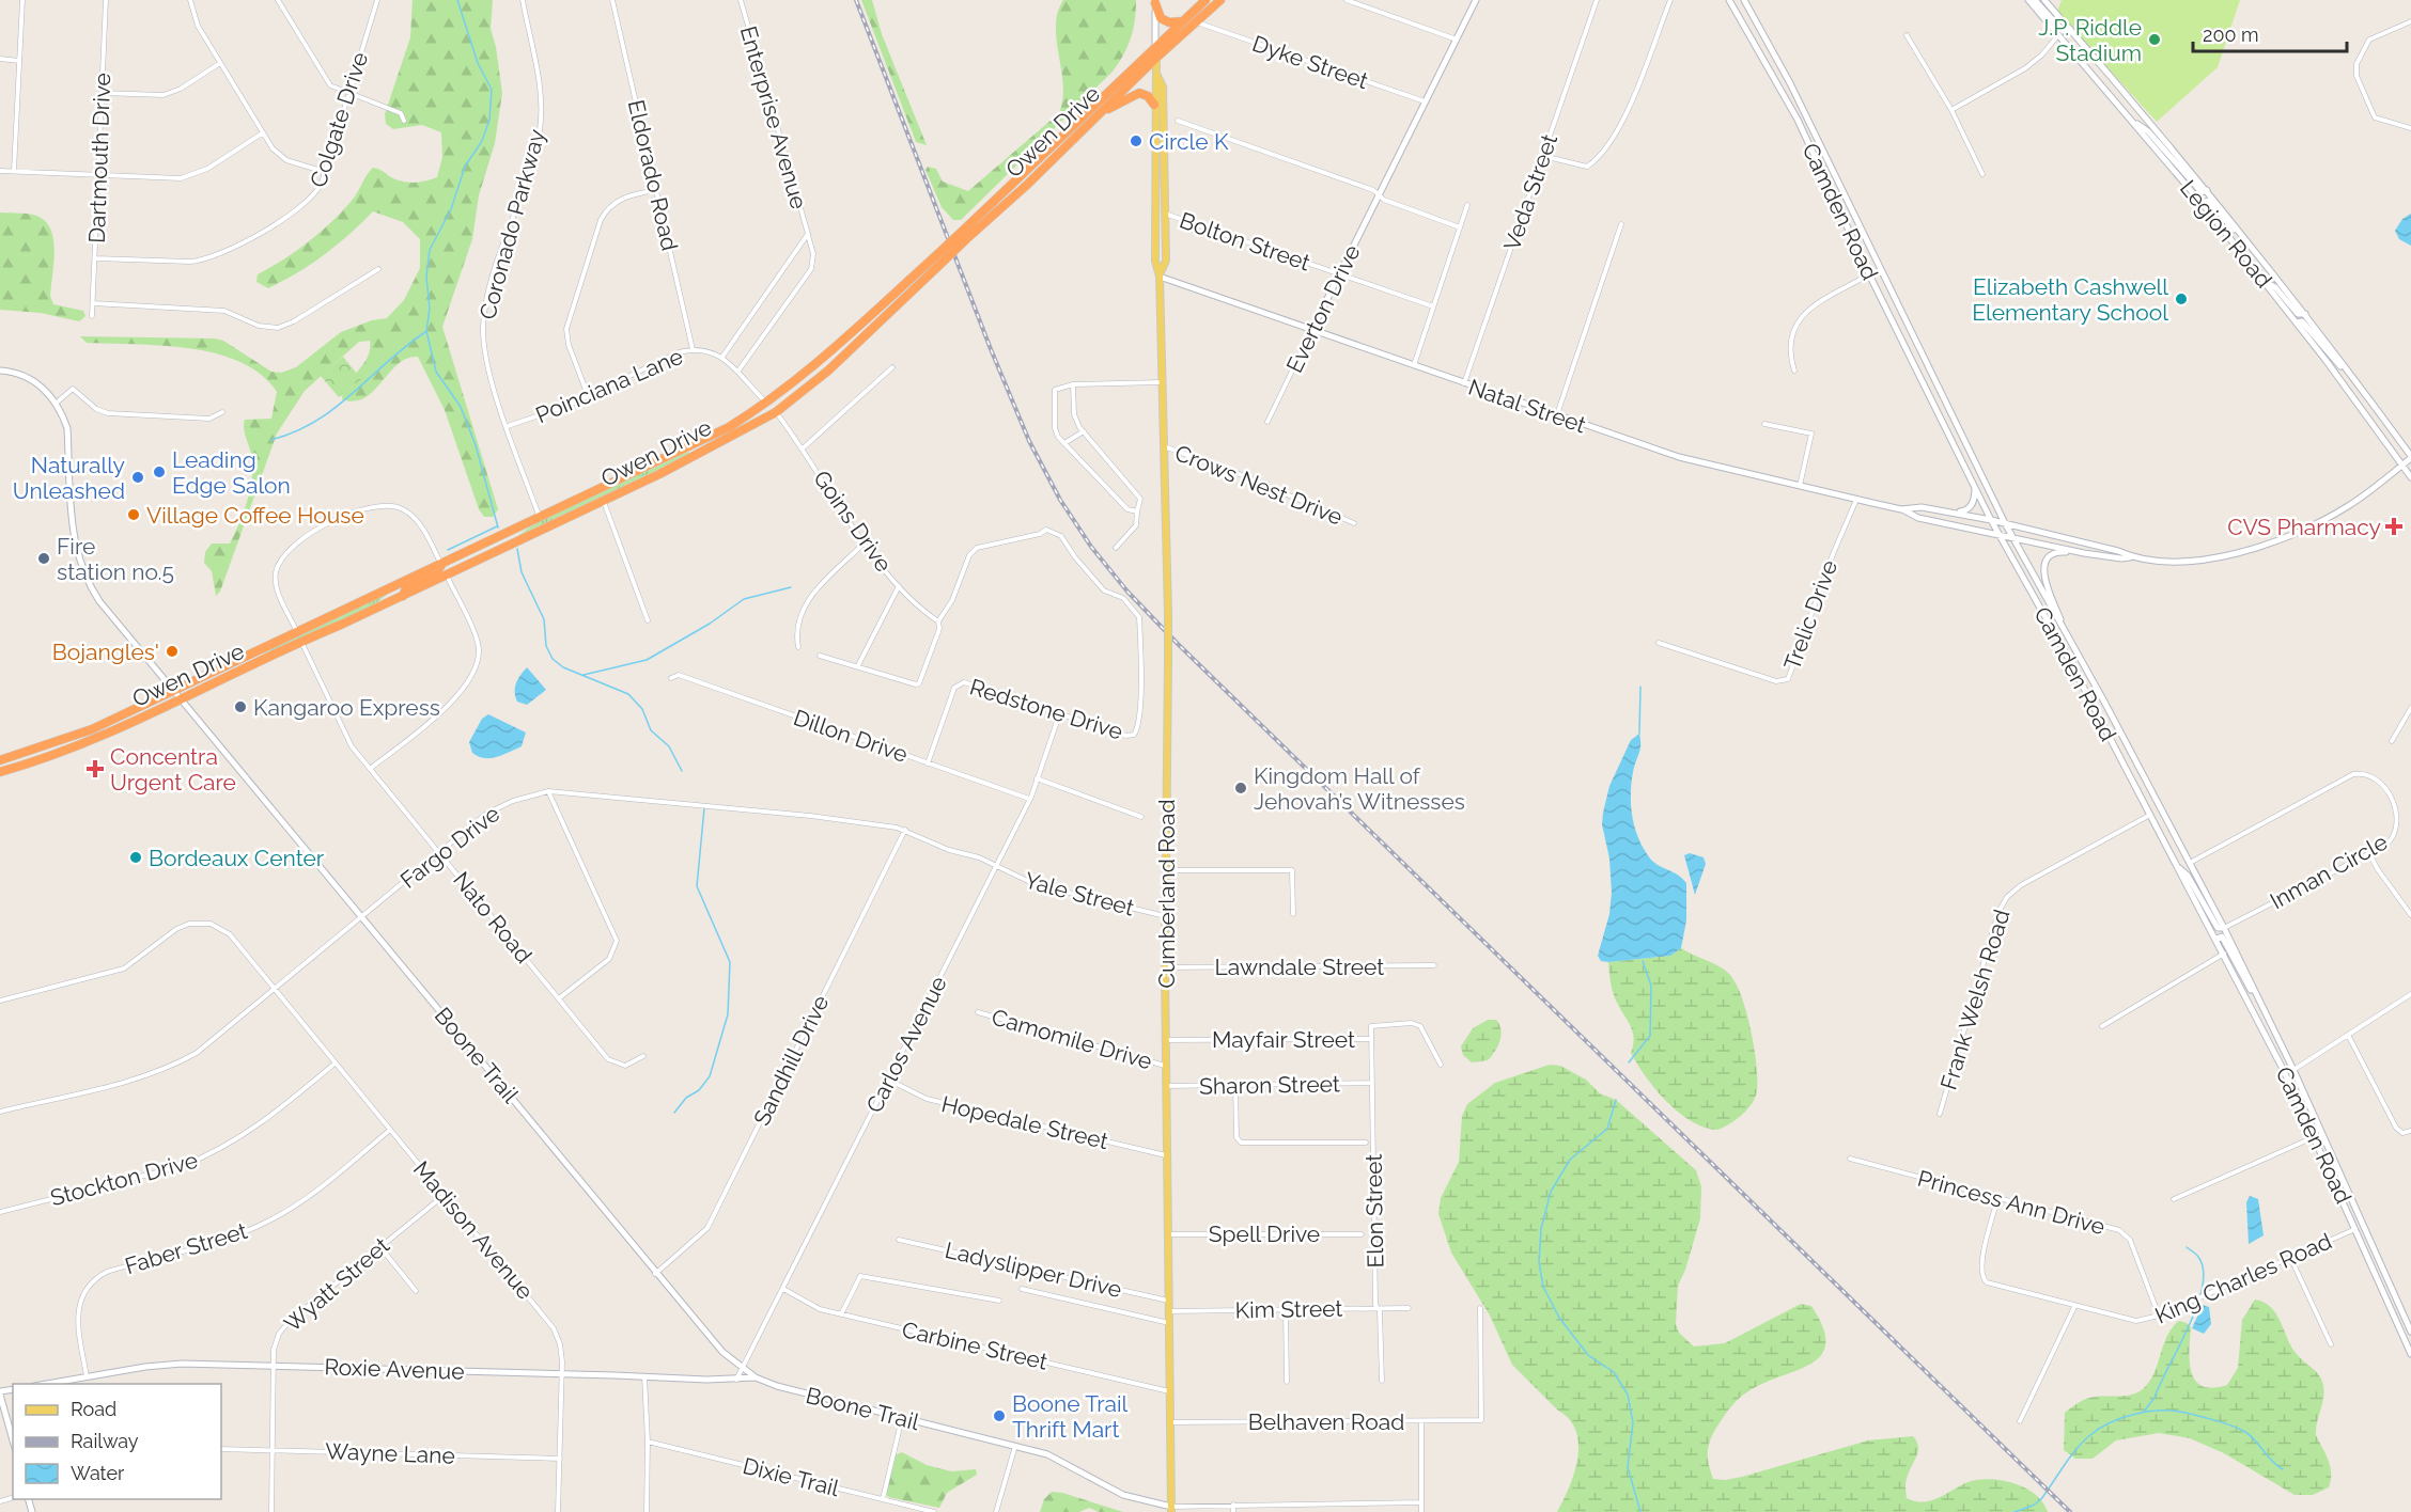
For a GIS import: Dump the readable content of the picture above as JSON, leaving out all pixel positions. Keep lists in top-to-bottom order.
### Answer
{
  "streets": {
    "highway": ["Owen Drive"],
    "main road": [
      "Camden Road",
      "Legion Road",
      "Everton Drive",
      "Natal Street",
      "Cumberland Road",
      "Boone Trail",
      "Roxie Avenue"
    ],
    "street": [
      "Dyke Street",
      "Enterprise Avenue",
      "Colgate Drive",
      "Dartmouth Drive",
      "Eldorado Road",
      "Veda Street",
      "Coronado Parkway",
      "Bolton Street",
      "Poinciana Lane",
      "Crows Nest Drive",
      "Goins Drive",
      "Trelic Drive",
      "Redstone Drive",
      "Dillon Drive",
      "Fargo Drive",
      "Inman Circle",
      "Yale Street",
      "Nato Road",
      "Lawndale Street",
      "Frank Welsh Road",
      "Camomile Drive",
      "Mayfair Street",
      "Carlos Avenue",
      "Sandhill Drive",
      "Sharon Street",
      "Hopedale Street",
      "Stockton Drive",
      "Princess Ann Drive",
      "Elon Street",
      "Madison Avenue",
      "Spell Drive",
      "Faber Street",
      "Ladyslipper Drive",
      "King Charles Road",
      "Wyatt Street",
      "Kim Street",
      "Carbine Street",
      "Belhaven Road",
      "Wayne Lane",
      "Dixie Trail"
    ]
  },
  "crossings": [
    ["Dyke Street", "Owen Drive"],
    ["Dyke Street", "Everton Drive"],
    ["Enterprise Avenue", "Poinciana Lane"],
    ["Colgate Drive", "Dartmouth Drive"],
    ["Owen Drive", "Coronado Parkway"],
    ["Owen Drive", "Poinciana Lane"],
    ["Owen Drive", "Goins Drive"],
    ["Owen Drive", "Cumberland Road"],
    ["Owen Drive", "Nato Road"],
    ["Owen Drive", "Boone Trail"],
    ["Eldorado Road", "Poinciana Lane"],
    ["Veda Street", "Natal Street"],
    ["Camden Road", "Natal Street"],
    ["Camden Road", "Inman Circle"],
    ["Camden Road", "Frank Welsh Road"],
    ["Camden Road", "King Charles Road"],
    ["Coronado Parkway", "Poinciana Lane"],
    ["Bolton Street", "Everton Drive"],
    ["Bolton Street", "Cumberland Road"],
    ["Everton Drive", "Natal Street"],
    ["Natal Street", "Trelic Drive"],
    ["Natal Street", "Cumberland Road"],
    ["Crows Nest Drive", "Cumberland Road"],
    ["Goins Drive", "Redstone Drive"],
    ["Redstone Drive", "Dillon Drive"],
    ["Redstone Drive", "Carlos Avenue"],
    ["Dillon Drive", "Carlos Avenue"],
    ["Fargo Drive", "Yale Street"],
    ["Fargo Drive", "Nato Road"],
    ["Fargo Drive", "Carlos Avenue"],
    ["Fargo Drive", "Boone Trail"],
    ["Fargo Drive", "Sandhill Drive"],
    ["Fargo Drive", "Madison Avenue"],
    ["Yale Street", "Cumberland Road"],
    ["Yale Street", "Carlos Avenue"],
    ["Cumberland Road", "Lawndale Street"],
    ["Cumberland Road", "Camomile Drive"],
    ["Cumberland Road", "Mayfair Street"],
    ["Cumberland Road", "Boone Trail"],
    ["Cumberland Road", "Sharon Street"],
    ["Cumberland Road", "Hopedale Street"],
    ["Cumberland Road", "Spell Drive"],
    ["Cumberland Road", "Ladyslipper Drive"],
    ["Cumberland Road", "Kim Street"],
    ["Cumberland Road", "Carbine Street"],
    ["Cumberland Road", "Belhaven Road"],
    ["Mayfair Street", "Elon Street"],
    ["Carlos Avenue", "Boone Trail"],
    ["Carlos Avenue", "Hopedale Street"],
    ["Carlos Avenue", "Carbine Street"],
    ["Carlos Avenue", "Roxie Avenue"],
    ["Boone Trail", "Sandhill Drive"],
    ["Boone Trail", "Roxie Avenue"],
    ["Sharon Street", "Elon Street"],
    ["Stockton Drive", "Madison Avenue"],
    ["Princess Ann Drive", "King Charles Road"],
    ["Elon Street", "Kim Street"],
    ["Madison Avenue", "Faber Street"],
    ["Madison Avenue", "Wyatt Street"],
    ["Madison Avenue", "Roxie Avenue"],
    ["Madison Avenue", "Wayne Lane"],
    ["Faber Street", "Roxie Avenue"],
    ["Wyatt Street", "Roxie Avenue"],
    ["Wyatt Street", "Wayne Lane"]
  ],
  "places": {
    "other": [
      "J.P. Riddle Stadium",
      "Circle K",
      "Elizabeth Cashwell Elementary School",
      "Leading Edge Salon",
      "Naturally Unleashed",
      "Village Coffee House",
      "Fire station no.5",
      "Bojangles'",
      "Kangaroo Express",
      "Kingdom Hall of Jehovah’s Witnesses",
      "Bordeaux Center",
      "Boone Trail Thrift Mart"
    ],
    "health": ["CVS Pharmacy", "Concentra Urgent Care"]
  },
  "legend": ["Road", "Railway", "Water"],
  "scale_bar": "200 m"
}
